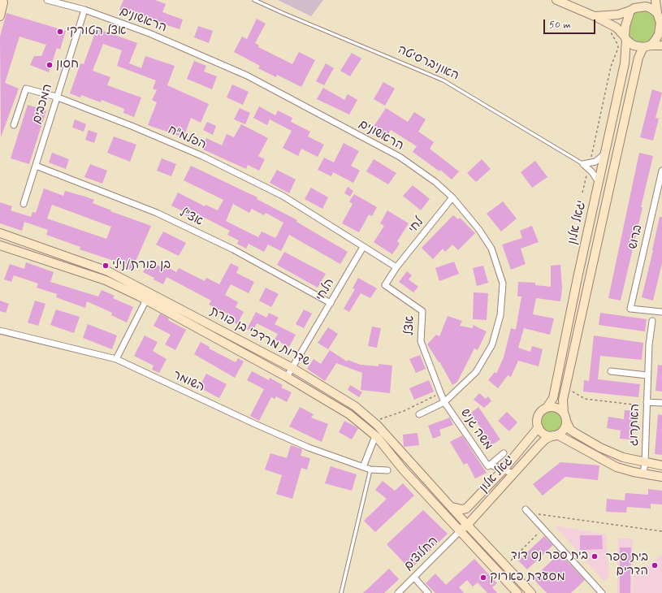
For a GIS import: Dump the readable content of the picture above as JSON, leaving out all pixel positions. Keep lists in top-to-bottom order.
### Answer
{
  "streets": {
    "street": [
      "הראשונים",
      "האוניברסיטה",
      "המכבים",
      "הפלמ\"ח",
      "אצ\"ל",
      "יגאל אלון",
      "לחי",
      "ברוש",
      "הלחי",
      "אצל",
      "שדרות מרדכי בן פורת",
      "השומר",
      "האתרוג",
      "משה גניש",
      "החלוצים"
    ]
  },
  "crossings": [
    ["הראשונים", "המכבים"],
    ["הראשונים", "לחי"],
    ["הראשונים", "אצל"],
    ["הראשונים", "משה גניש"],
    ["האוניברסיטה", "יגאל אלון"],
    ["המכבים", "הפלמ\"ח"],
    ["המכבים", "אצ\"ל"],
    ["הפלמ\"ח", "הלחי"],
    ["אצ\"ל", "הלחי"],
    ["יגאל אלון", "שדרות מרדכי בן פורת"],
    ["יגאל אלון", "משה גניש"],
    ["יגאל אלון", "החלוצים"],
    ["לחי", "אצל"],
    ["הלחי", "שדרות מרדכי בן פורת"],
    ["אצל", "משה גניש"],
    ["שדרות מרדכי בן פורת", "החלוצים"]
  ],
  "places": [
    "אצל הטורקי",
    "חסון",
    "בן פורת/נילי",
    "בית ספר נס דוד",
    "בית ספר הדרים",
    "מסעדת פארוק"
  ],
  "scale_bar": "50 m"
}
